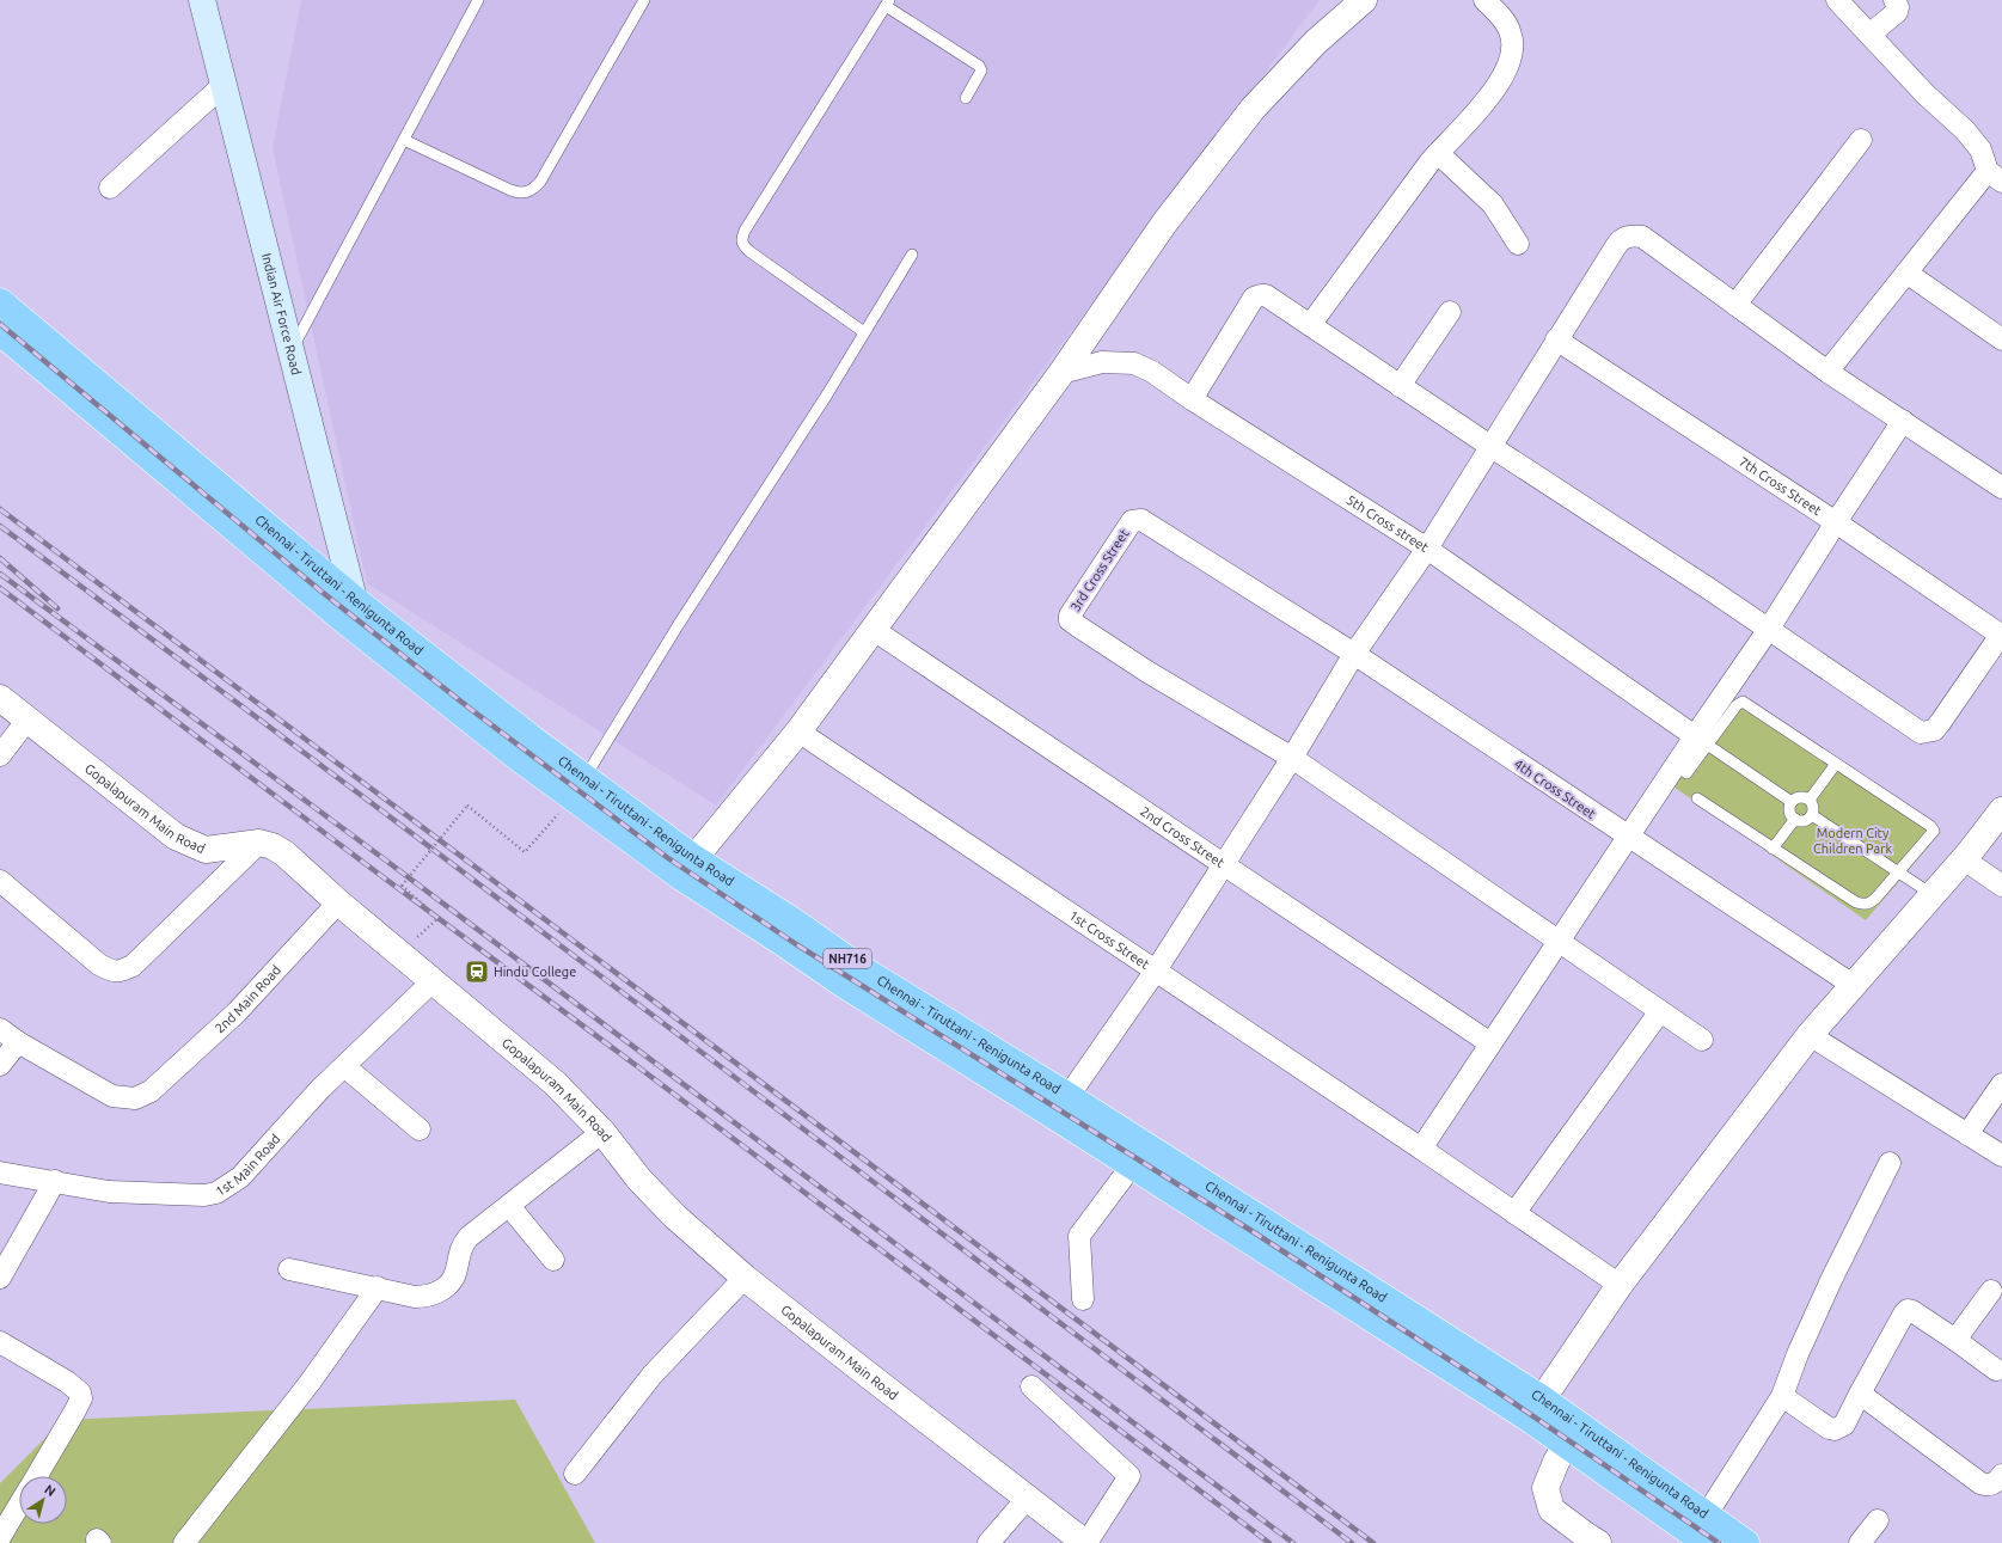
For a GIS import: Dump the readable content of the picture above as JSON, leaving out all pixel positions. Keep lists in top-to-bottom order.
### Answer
{
  "streets": {
    "highway": ["Chennai - Tiruttani - Renigunta Road", "NH716"],
    "main road": ["Indian Air Force Road"],
    "street": [
      "7th Cross Street",
      "5th Cross street",
      "3rd Cross Street",
      "4th Cross Street",
      "Gopalapuram Main Road",
      "2nd Cross Street",
      "1st Cross Street",
      "2nd Main Road",
      "1st Main Road"
    ]
  },
  "crossings": [
    ["Indian Air Force Road", "Chennai - Tiruttani - Renigunta Road"],
    ["3rd Cross Street", "4th Cross Street"],
    ["Gopalapuram Main Road", "2nd Main Road"],
    ["Gopalapuram Main Road", "1st Main Road"]
  ],
  "parks": ["Modern City Children Park"],
  "places": {
    "station": ["Hindu College"]
  },
  "north": "top right"
}
